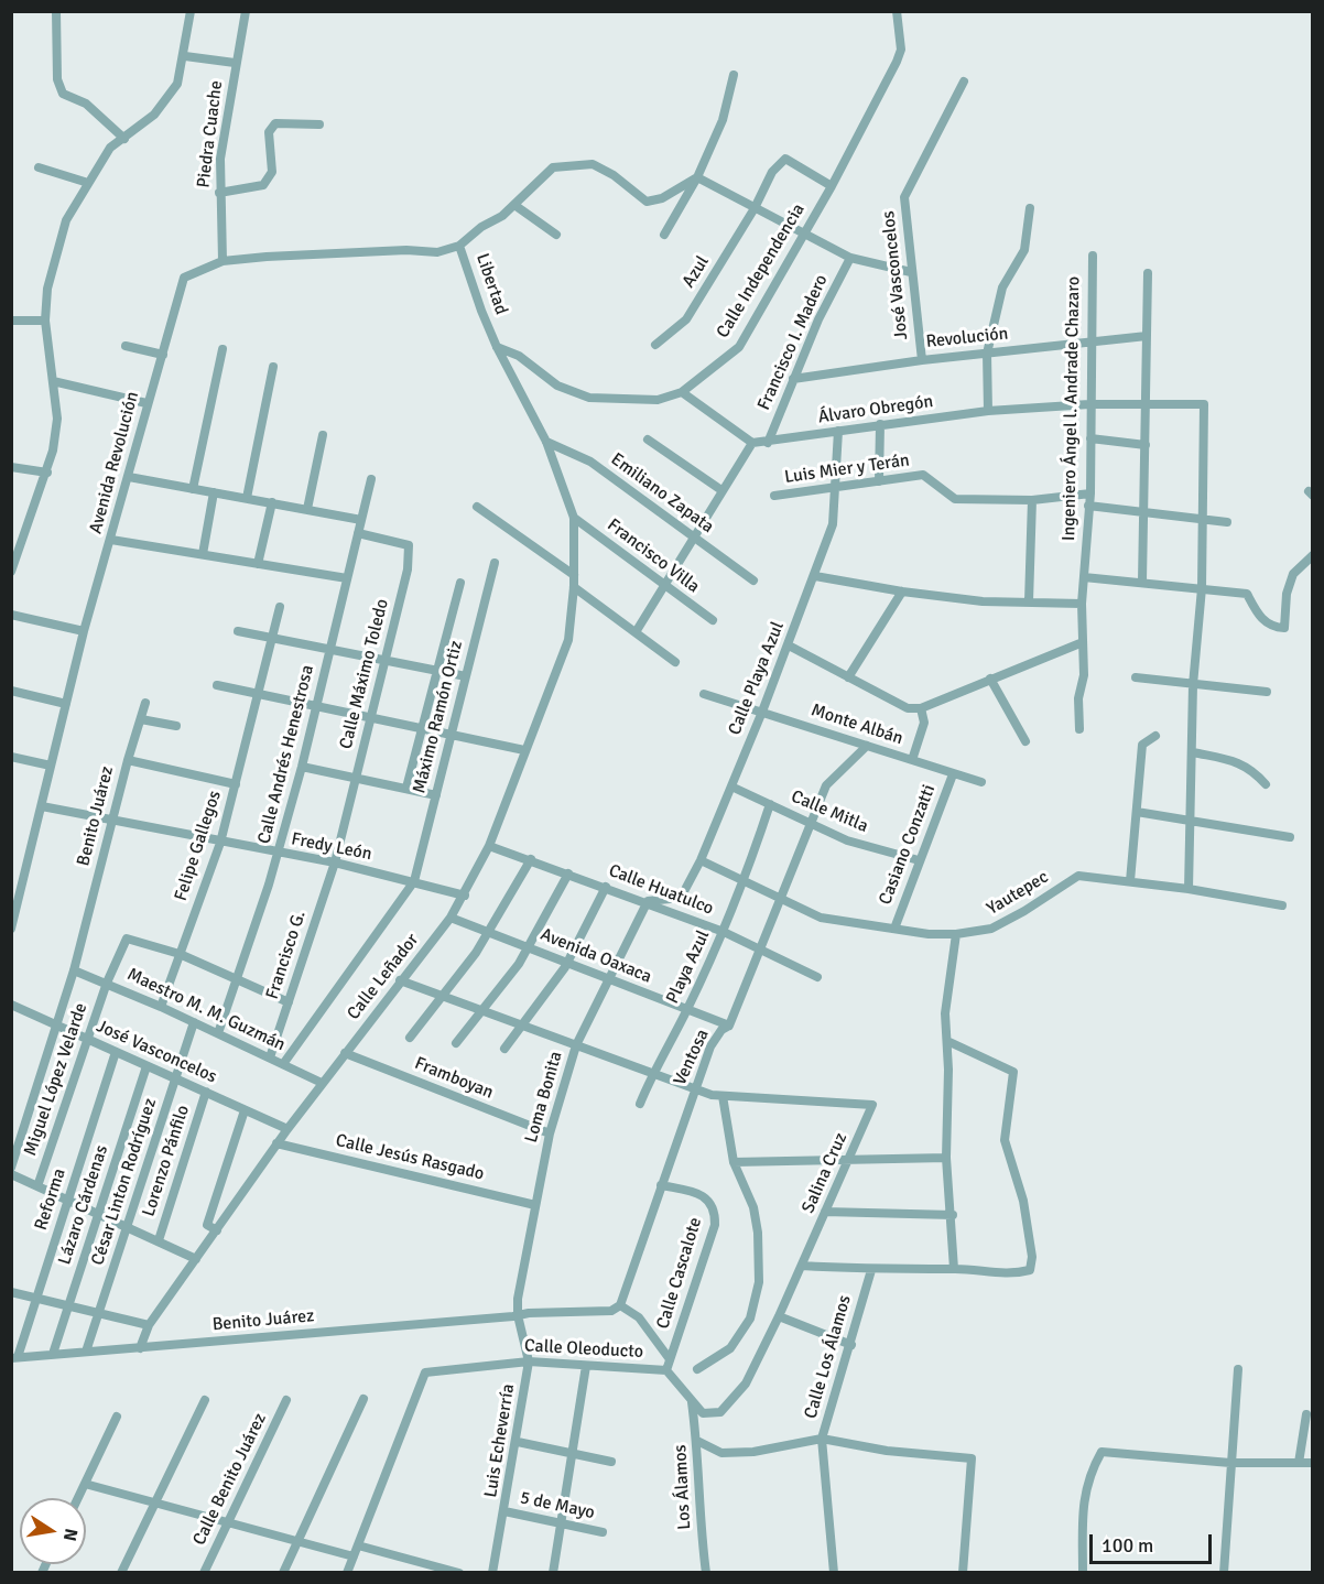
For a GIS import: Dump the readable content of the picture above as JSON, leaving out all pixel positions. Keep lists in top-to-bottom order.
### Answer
{
  "streets": {
    "street": [
      "Piedra Cuache",
      "Calle Independencia",
      "Azul",
      "José Vasconcelos",
      "Libertad",
      "Revolución",
      "Francisco I. Madero",
      "Ingeniero Ángel l. Andrade Chazaro",
      "Álvaro Obregón",
      "Avenida Revolución",
      "Luis Mier y Terán",
      "Emiliano Zapata",
      "Francisco Villa",
      "Calle Máximo Toledo",
      "Calle Playa Azul",
      "Máximo Ramón Ortiz",
      "Monte Albán",
      "Calle Andrés Henestrosa",
      "Calle Mitla",
      "Benito Juárez",
      "Casiano Conzatti",
      "Felipe Gallegos",
      "Fredy León",
      "Calle Huatulco",
      "Yautepec",
      "Francisco G.",
      "Avenida Oaxaca",
      "Playa Azul",
      "Calle Leñador",
      "Maestro M. M. Guzmán",
      "Ventosa",
      "Framboyan",
      "Miguel López Velarde",
      "Loma Bonita",
      "Calle Jesús Rasgado",
      "Lorenzo Pánfilo",
      "Salina Cruz",
      "César Linton Rodríguez",
      "Reforma",
      "Lázaro Cárdenas",
      "Calle Cascalote",
      "Calle Oleoducto",
      "Calle Los Álamos",
      "Luis Echeverría",
      "Calle Benito Juárez",
      "Los Álamos",
      "5 de Mayo"
    ]
  },
  "crossings": [
    ["Piedra Cuache", "Avenida Revolución"],
    ["Calle Independencia", "Azul"],
    ["Calle Independencia", "Libertad"],
    ["José Vasconcelos", "Revolución"],
    ["José Vasconcelos", "Benito Juárez"],
    ["José Vasconcelos", "Calle Leñador"],
    ["José Vasconcelos", "Miguel López Velarde"],
    ["José Vasconcelos", "Lorenzo Pánfilo"],
    ["José Vasconcelos", "César Linton Rodríguez"],
    ["José Vasconcelos", "Reforma"],
    ["José Vasconcelos", "Lázaro Cárdenas"],
    ["Libertad", "Avenida Revolución"],
    ["Libertad", "Emiliano Zapata"],
    ["Libertad", "Francisco Villa"],
    ["Libertad", "Calle Leñador"],
    ["Revolución", "Francisco I. Madero"],
    ["Revolución", "Ingeniero Ángel l. Andrade Chazaro"],
    ["Francisco I. Madero", "Álvaro Obregón"],
    ["Ingeniero Ángel l. Andrade Chazaro", "Álvaro Obregón"],
    ["Álvaro Obregón", "Calle Playa Azul"],
    ["Avenida Revolución", "Fredy León"],
    ["Luis Mier y Terán", "Calle Playa Azul"],
    ["Calle Máximo Toledo", "Calle Andrés Henestrosa"],
    ["Calle Máximo Toledo", "Fredy León"],
    ["Calle Máximo Toledo", "Francisco G."],
    ["Calle Playa Azul", "Monte Albán"],
    ["Calle Playa Azul", "Calle Mitla"],
    ["Calle Playa Azul", "Calle Huatulco"],
    ["Calle Playa Azul", "Yautepec"],
    ["Calle Playa Azul", "Loma Bonita"],
    ["Máximo Ramón Ortiz", "Fredy León"],
    ["Monte Albán", "Casiano Conzatti"],
    ["Monte Albán", "Ventosa"],
    ["Calle Andrés Henestrosa", "Fredy León"],
    ["Calle Andrés Henestrosa", "Maestro M. M. Guzmán"],
    ["Calle Mitla", "Casiano Conzatti"],
    ["Calle Mitla", "Playa Azul"],
    ["Calle Mitla", "Ventosa"],
    ["Benito Juárez", "Fredy León"],
    ["Benito Juárez", "Calle Leñador"],
    ["Benito Juárez", "Maestro M. M. Guzmán"],
    ["Benito Juárez", "Loma Bonita"],
    ["Benito Juárez", "César Linton Rodríguez"],
    ["Benito Juárez", "Reforma"],
    ["Benito Juárez", "Lázaro Cárdenas"],
    ["Benito Juárez", "Luis Echeverría"],
    ["Casiano Conzatti", "Yautepec"],
    ["Felipe Gallegos", "Fredy León"],
    ["Felipe Gallegos", "Maestro M. M. Guzmán"],
    ["Felipe Gallegos", "Miguel López Velarde"],
    ["Fredy León", "Francisco G."],
    ["Fredy León", "Calle Leñador"],
    ["Calle Huatulco", "Playa Azul"],
    ["Calle Huatulco", "Calle Leñador"],
    ["Calle Huatulco", "Ventosa"],
    ["Calle Huatulco", "Loma Bonita"],
    ["Yautepec", "Playa Azul"],
    ["Yautepec", "Ventosa"],
    ["Francisco G.", "Maestro M. M. Guzmán"],
    ["Avenida Oaxaca", "Playa Azul"],
    ["Avenida Oaxaca", "Calle Leñador"],
    ["Avenida Oaxaca", "Ventosa"],
    ["Avenida Oaxaca", "Loma Bonita"],
    ["Playa Azul", "Salina Cruz"],
    ["Calle Leñador", "Maestro M. M. Guzmán"],
    ["Calle Leñador", "Framboyan"],
    ["Calle Leñador", "Calle Jesús Rasgado"],
    ["Maestro M. M. Guzmán", "Miguel López Velarde"],
    ["Maestro M. M. Guzmán", "César Linton Rodríguez"],
    ["Ventosa", "Salina Cruz"],
    ["Ventosa", "Calle Cascalote"],
    ["Framboyan", "Loma Bonita"],
    ["Loma Bonita", "Calle Jesús Rasgado"],
    ["Loma Bonita", "Luis Echeverría"],
    ["Salina Cruz", "Calle Oleoducto"],
    ["Calle Cascalote", "Calle Oleoducto"],
    ["Calle Oleoducto", "Luis Echeverría"],
    ["Calle Oleoducto", "Los Álamos"],
    ["Luis Echeverría", "5 de Mayo"]
  ],
  "scale_bar": "100 m",
  "north": "right"
}
